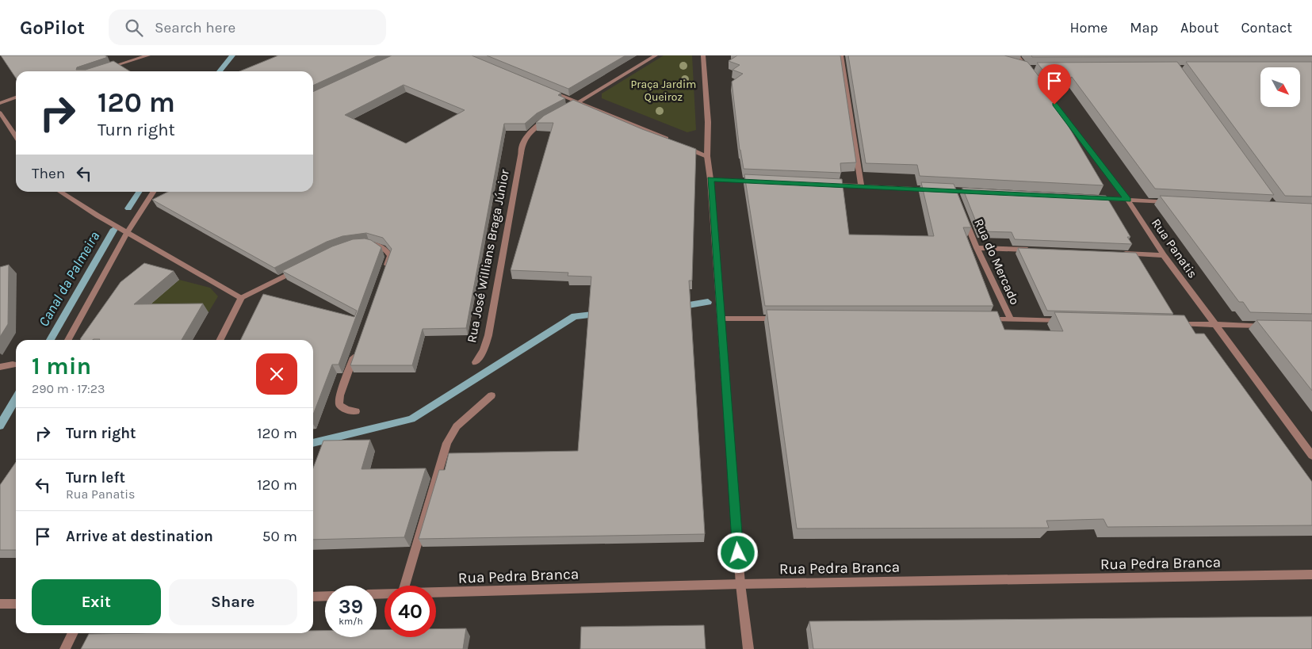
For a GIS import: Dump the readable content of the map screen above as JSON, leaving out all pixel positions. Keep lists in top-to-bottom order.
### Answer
{
  "streets": {
    "street": [
      "Rua Panatis",
      "Rua José Willians Braga Júnior",
      "Rua do Mercado",
      "Rua Pedra Branca"
    ]
  },
  "water": ["Canal da Palmeira"],
  "parks": ["Praça Jardim Queiroz"],
  "north": "bottom right",
  "page": {
    "header": "GoPilot",
    "search": "Search here",
    "nav": [
      "Home",
      "Map",
      "About",
      "Contact"
    ],
    "turn": ["120 m", "Turn right"],
    "then": "Then",
    "heading": ["1 min", "290 m · 17:23"],
    "list": [
      {
        "name": "Turn right",
        "value": "120 m"
      },
      {
        "name": "Turn left",
        "note": "Rua Panatis",
        "value": "120 m"
      },
      {
        "name": "Arrive at destination",
        "value": "50 m"
      }
    ],
    "buttons": ["Exit", "Share"],
    "speed": "39 km/h",
    "limit": "40"
  }
}
